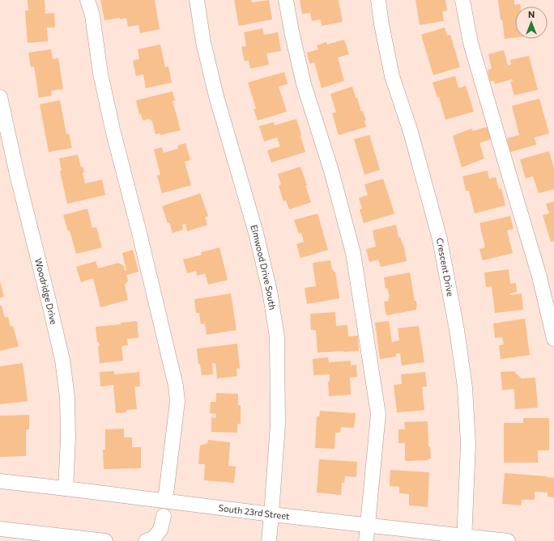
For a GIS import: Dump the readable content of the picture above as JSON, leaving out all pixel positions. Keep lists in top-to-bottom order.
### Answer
{
  "streets": {
    "street": [
      "Elmwood Drive South",
      "Crescent Drive",
      "Woodridge Drive",
      "South 23rd Street"
    ]
  },
  "crossings": [
    ["Elmwood Drive South", "South 23rd Street"],
    ["Crescent Drive", "South 23rd Street"],
    ["Woodridge Drive", "South 23rd Street"]
  ],
  "north": "top"
}
